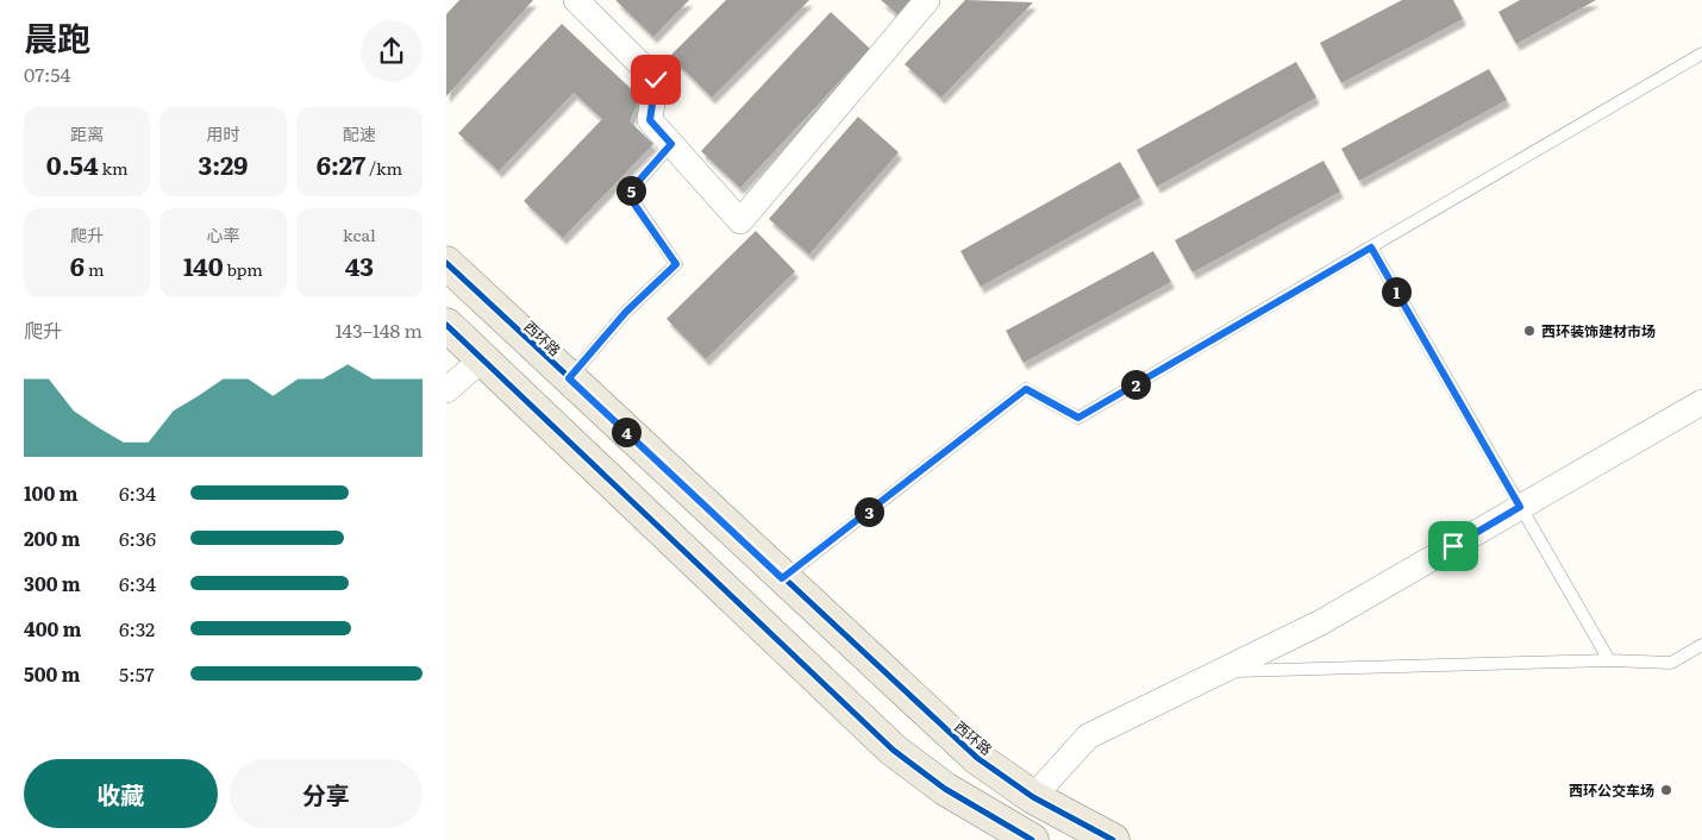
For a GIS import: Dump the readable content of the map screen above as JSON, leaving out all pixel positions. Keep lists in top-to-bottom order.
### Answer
{
  "streets": {
    "main road": ["西环路"]
  },
  "places": ["西环装饰建材市场", "西环公交车场"],
  "page": {
    "heading": ["晨跑", "07:54"],
    "stats": [
      ["距离", "0.54 km"],
      ["用时", "3:29"],
      ["配速", "6:27 /km"],
      ["爬升", "6 m"],
      ["心率", "140 bpm"],
      ["kcal", "43"]
    ],
    "pins": [
      "5",
      "1",
      "2",
      "4",
      "3"
    ],
    "chart": ["爬升", "143–148 m"],
    "list": [
      {
        "name": "100 m",
        "note": "6:34"
      },
      {
        "name": "200 m",
        "note": "6:36"
      },
      {
        "name": "300 m",
        "note": "6:34"
      },
      {
        "name": "400 m",
        "note": "6:32"
      },
      {
        "name": "500 m",
        "note": "5:57"
      }
    ],
    "buttons": ["收藏", "分享"]
  }
}
